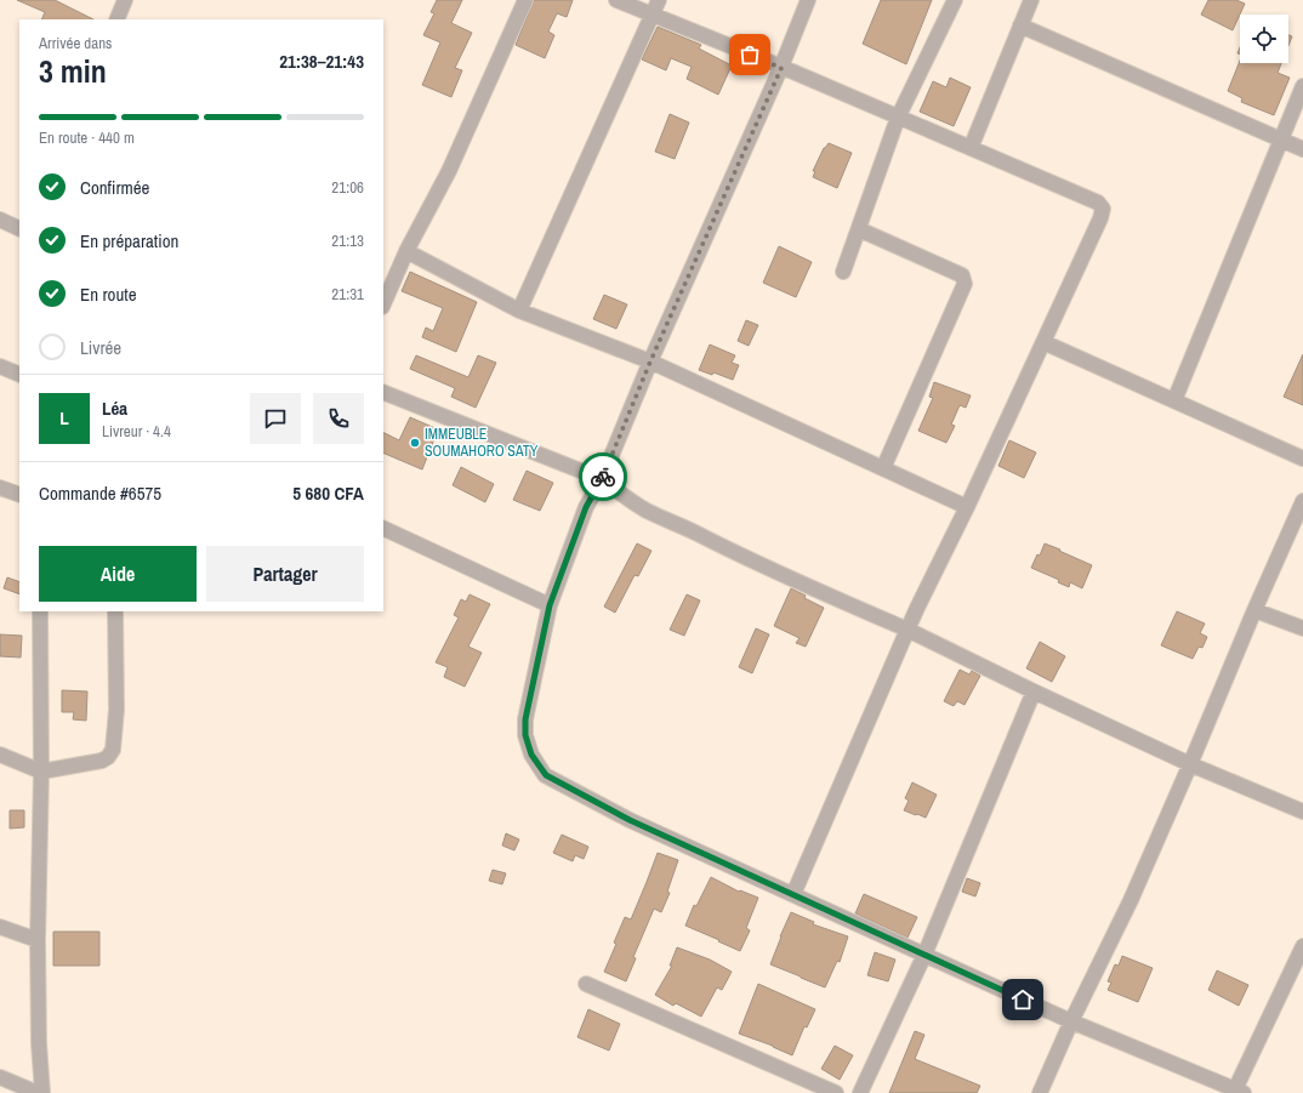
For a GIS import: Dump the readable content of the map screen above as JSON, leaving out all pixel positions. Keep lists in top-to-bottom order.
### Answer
{
  "places": ["IMMEUBLE SOUMAHORO SATY"],
  "page": {
    "heading": ["3 min", "Arrivée dans", "21:38–21:43"],
    "panel": [
      "Léa",
      "Livreur · 4.4",
      "Commande #6575",
      "5 680 CFA"
    ],
    "bar": "En route · 440 m",
    "list": [
      ["Confirmée", "21:06"],
      ["En préparation", "21:13"],
      ["En route", "21:31"],
      "Livrée"
    ],
    "round": "L",
    "buttons": ["Aide", "Partager"]
  }
}
